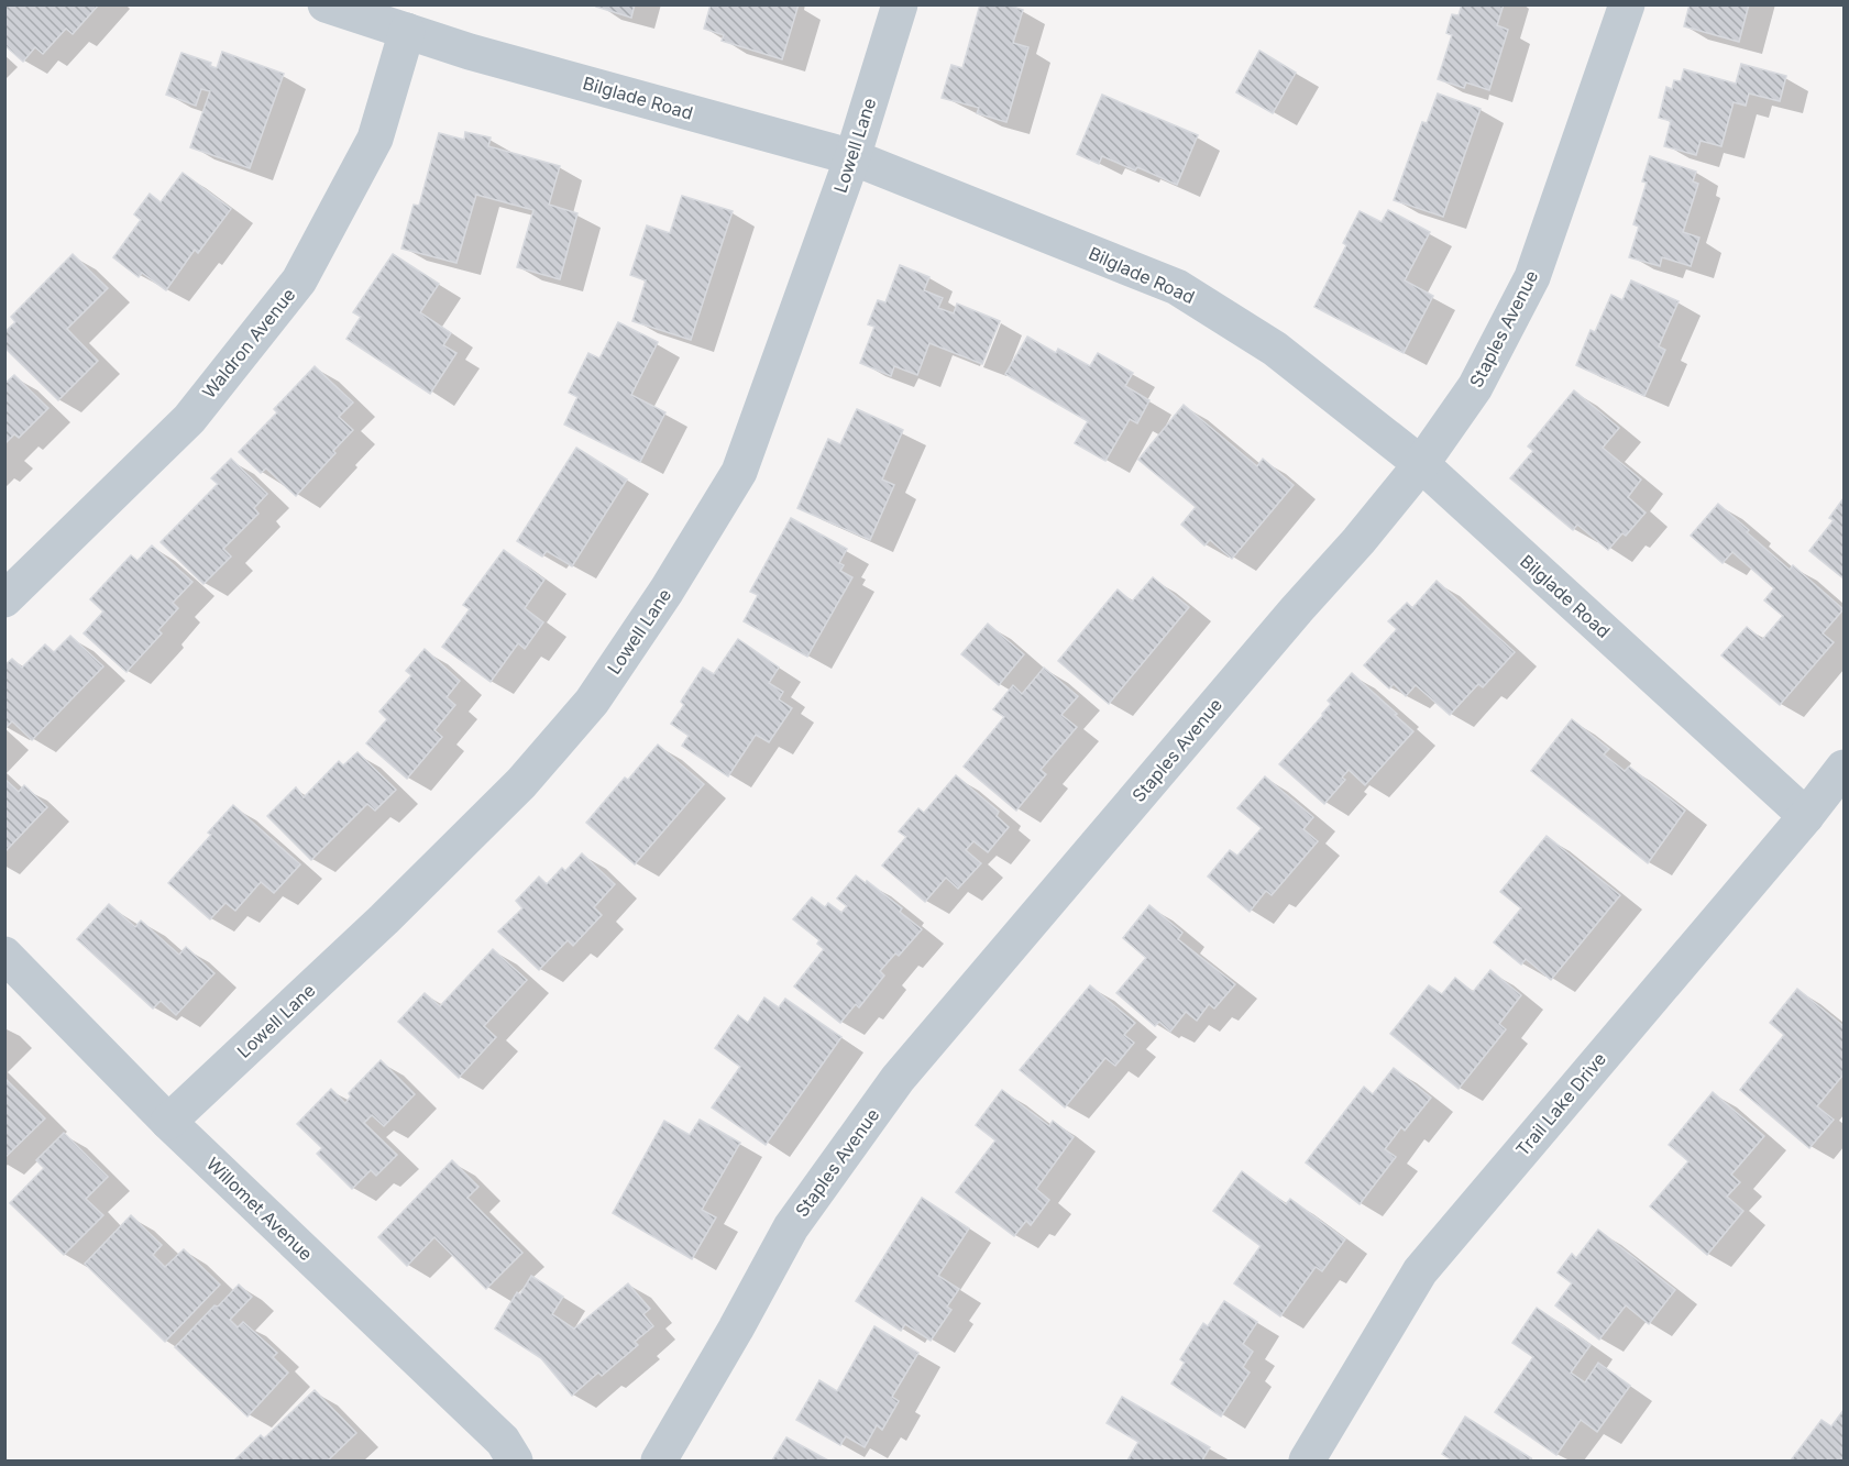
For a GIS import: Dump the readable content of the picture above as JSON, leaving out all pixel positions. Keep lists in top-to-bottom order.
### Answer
{
  "streets": {
    "street": [
      "Bilglade Road",
      "Lowell Lane",
      "Staples Avenue",
      "Waldron Avenue",
      "Trail Lake Drive",
      "Willomet Avenue"
    ]
  },
  "crossings": [
    ["Bilglade Road", "Lowell Lane"],
    ["Bilglade Road", "Staples Avenue"],
    ["Bilglade Road", "Waldron Avenue"],
    ["Bilglade Road", "Trail Lake Drive"],
    ["Lowell Lane", "Willomet Avenue"]
  ]
}
